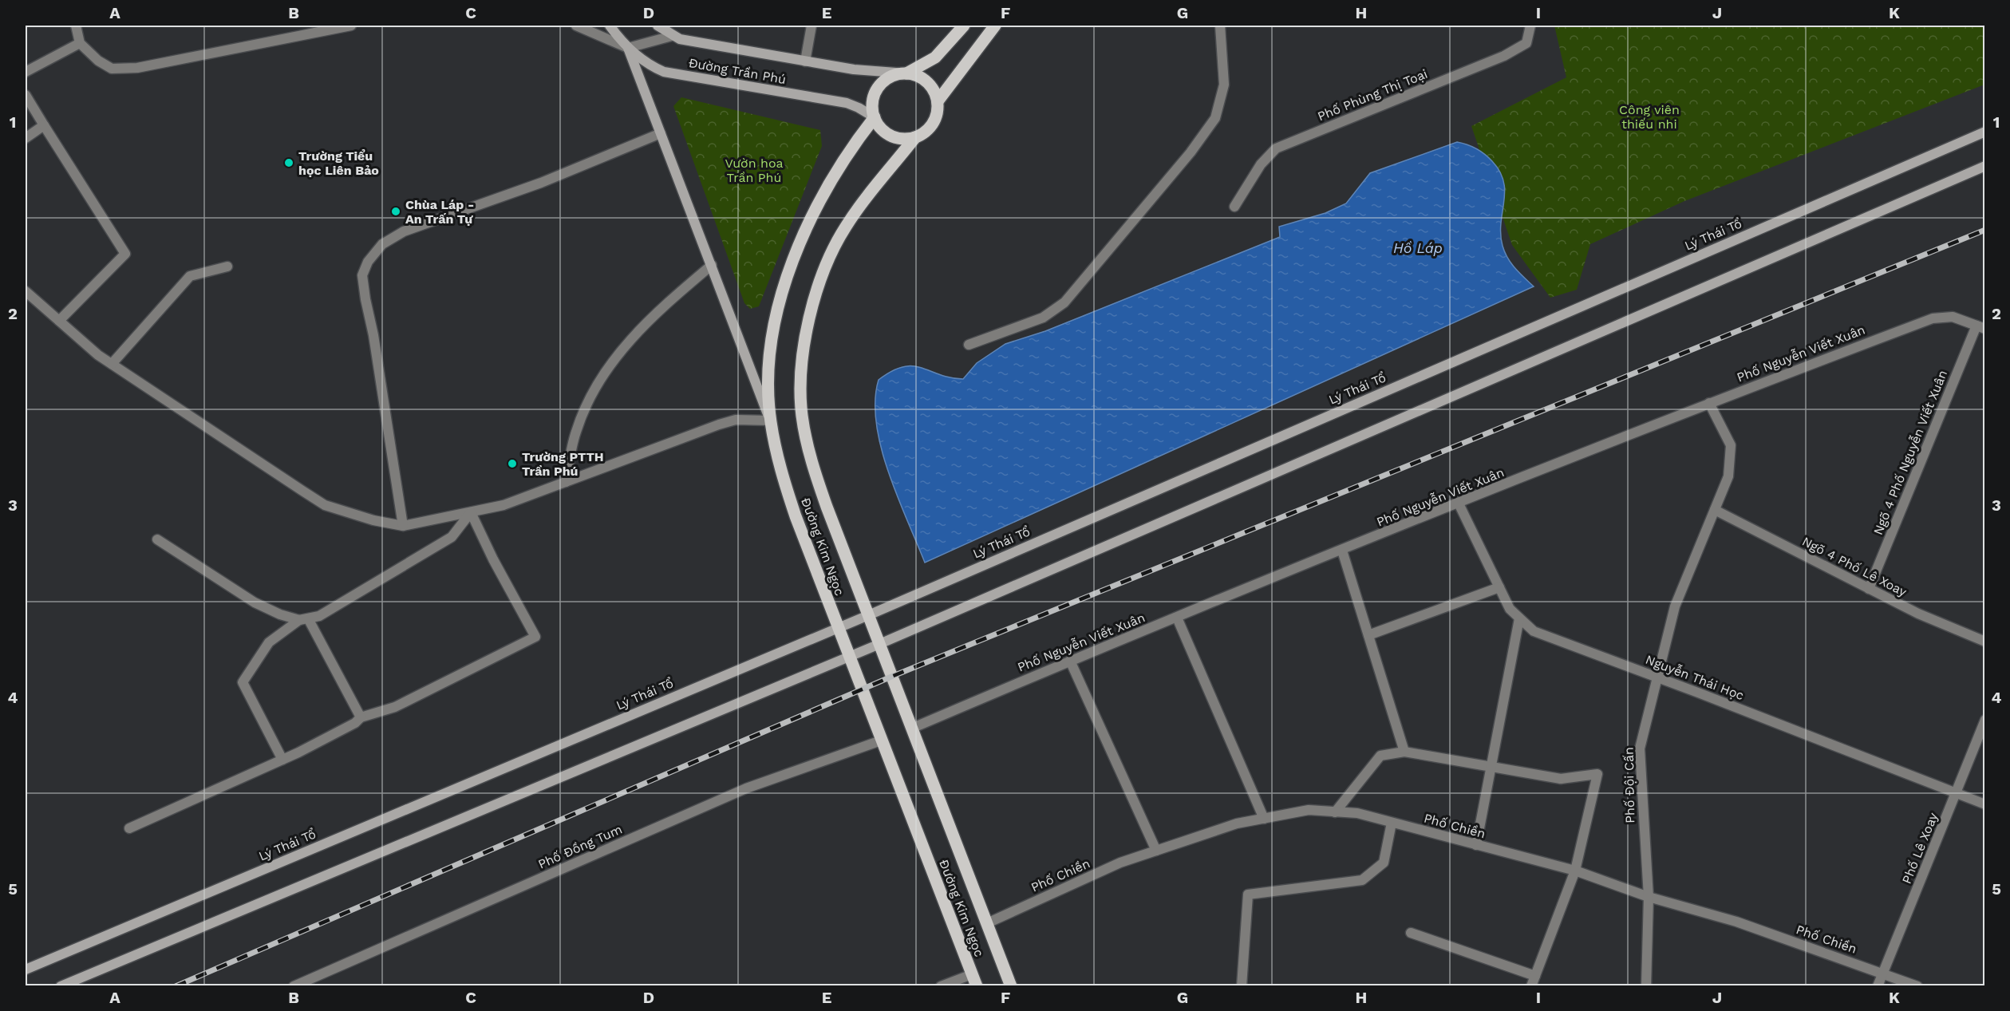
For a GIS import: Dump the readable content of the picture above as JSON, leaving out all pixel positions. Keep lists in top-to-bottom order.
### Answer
{
  "streets": {
    "main road": ["Đường Trần Phú", "Lý Thái Tổ", "Đường Kim Ngọc"],
    "street": [
      "Phố Phùng Thị Toại",
      "Phố Nguyễn Viết Xuân",
      "Ngõ 4 Phố Nguyễn Viết Xuân",
      "Ngõ 4 Phố Lê Xoay",
      "Nguyễn Thái Học",
      "Phố Đội Cấn",
      "Phố Chiền",
      "Phố Đồng Tum",
      "Phố Lê Xoay"
    ]
  },
  "crossings": [
    ["Đường Trần Phú", "Đường Kim Ngọc"],
    ["Lý Thái Tổ", "Đường Kim Ngọc"],
    ["Phố Nguyễn Viết Xuân", "Ngõ 4 Phố Nguyễn Viết Xuân"],
    ["Phố Nguyễn Viết Xuân", "Đường Kim Ngọc"],
    ["Phố Nguyễn Viết Xuân", "Nguyễn Thái Học"],
    ["Phố Nguyễn Viết Xuân", "Phố Đội Cấn"],
    ["Ngõ 4 Phố Nguyễn Viết Xuân", "Ngõ 4 Phố Lê Xoay"],
    ["Đường Kim Ngọc", "Phố Chiền"],
    ["Đường Kim Ngọc", "Phố Đồng Tum"],
    ["Ngõ 4 Phố Lê Xoay", "Phố Đội Cấn"],
    ["Nguyễn Thái Học", "Phố Đội Cấn"],
    ["Nguyễn Thái Học", "Phố Lê Xoay"],
    ["Phố Đội Cấn", "Phố Chiền"],
    ["Phố Chiền", "Phố Lê Xoay"]
  ],
  "water": ["Hồ Láp"],
  "parks": ["Công viên thiếu nhi", "Vườn hoa Trần Phú"],
  "places": ["Trường Tiểu học Liên Bảo", "Chùa Láp - An Trấn Tự", "Trường PTTH Trần Phú"],
  "grid": {
    "columns": [
      "A",
      "B",
      "C",
      "D",
      "E",
      "F",
      "G",
      "H",
      "I",
      "J",
      "K"
    ],
    "rows": [
      "1",
      "2",
      "3",
      "4",
      "5"
    ]
  }
}
